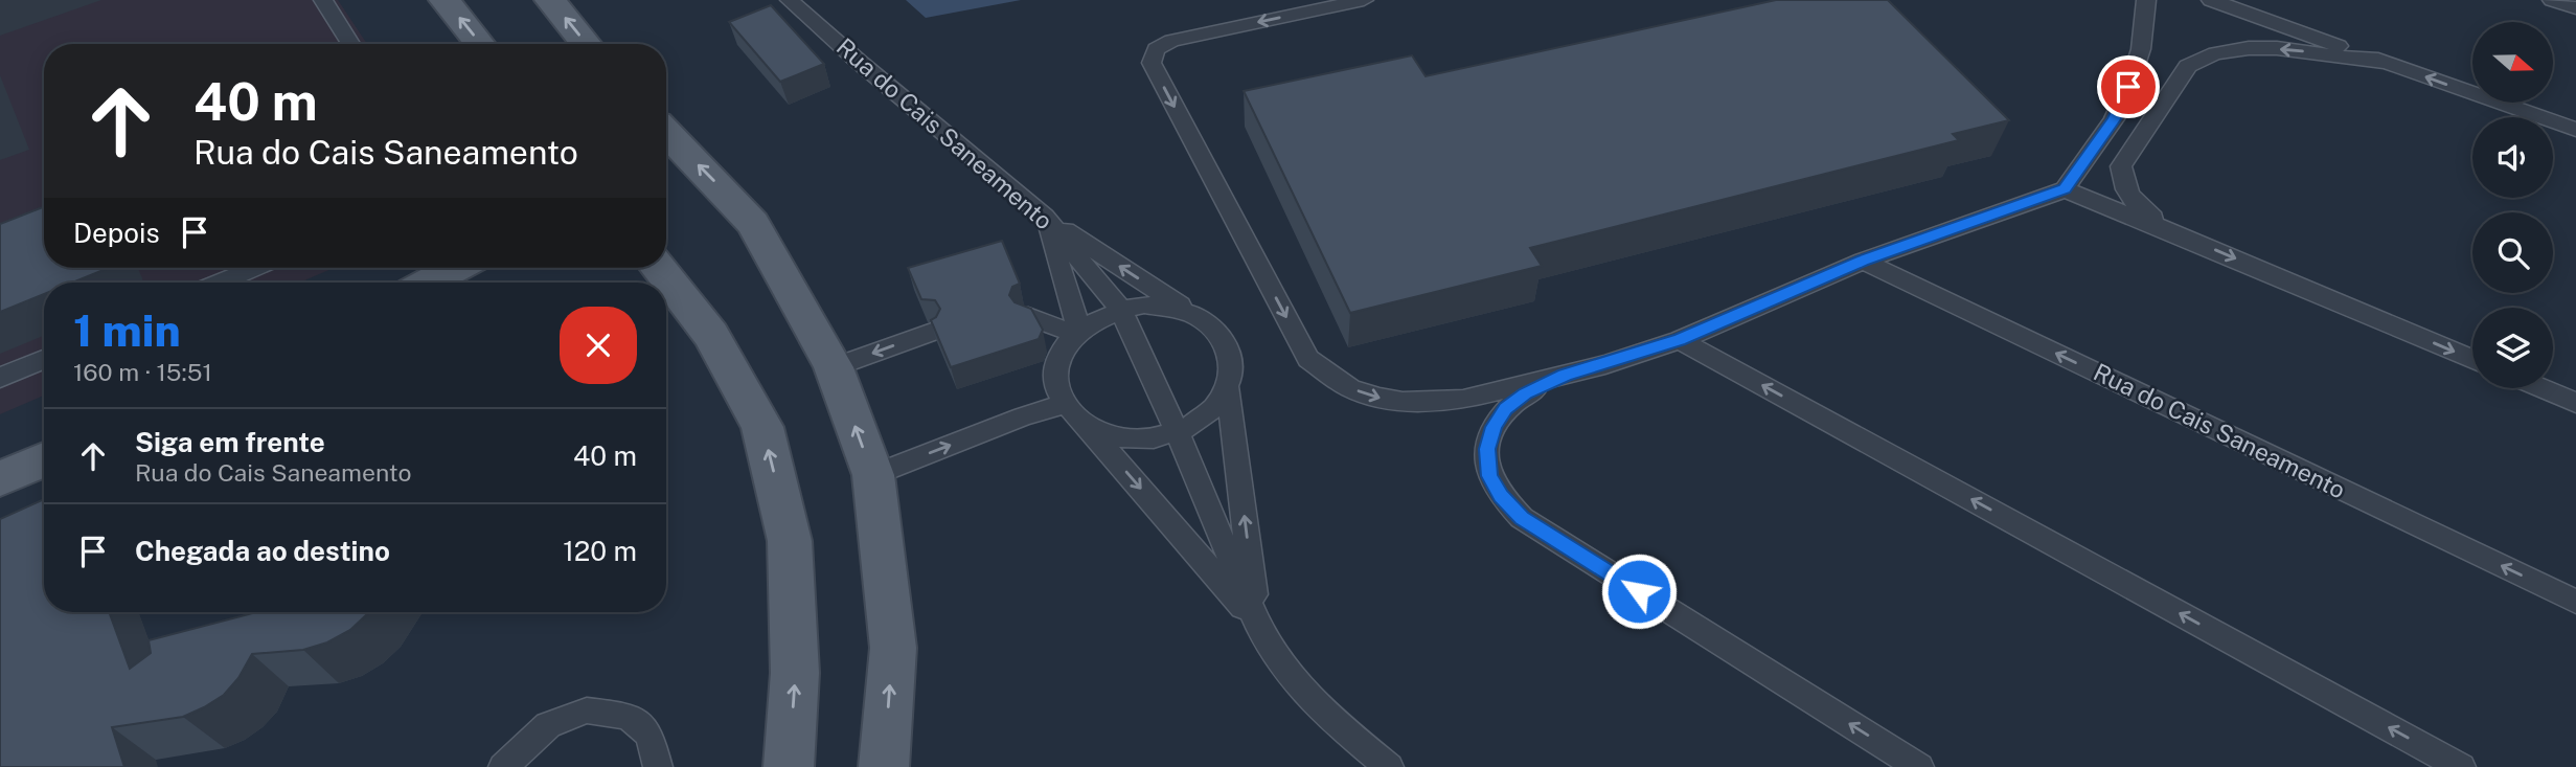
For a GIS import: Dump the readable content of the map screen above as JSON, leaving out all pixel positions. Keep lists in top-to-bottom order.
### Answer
{
  "streets": {
    "lane": ["Rua do Cais Saneamento"]
  },
  "north": "right",
  "page": {
    "turn": ["40 m", "Rua do Cais Saneamento"],
    "then": "Depois",
    "heading": ["1 min", "160 m · 15:51"],
    "list": [
      {
        "name": "Siga em frente",
        "note": "Rua do Cais Saneamento",
        "value": "40 m"
      },
      {
        "name": "Chegada ao destino",
        "value": "120 m"
      }
    ]
  }
}
